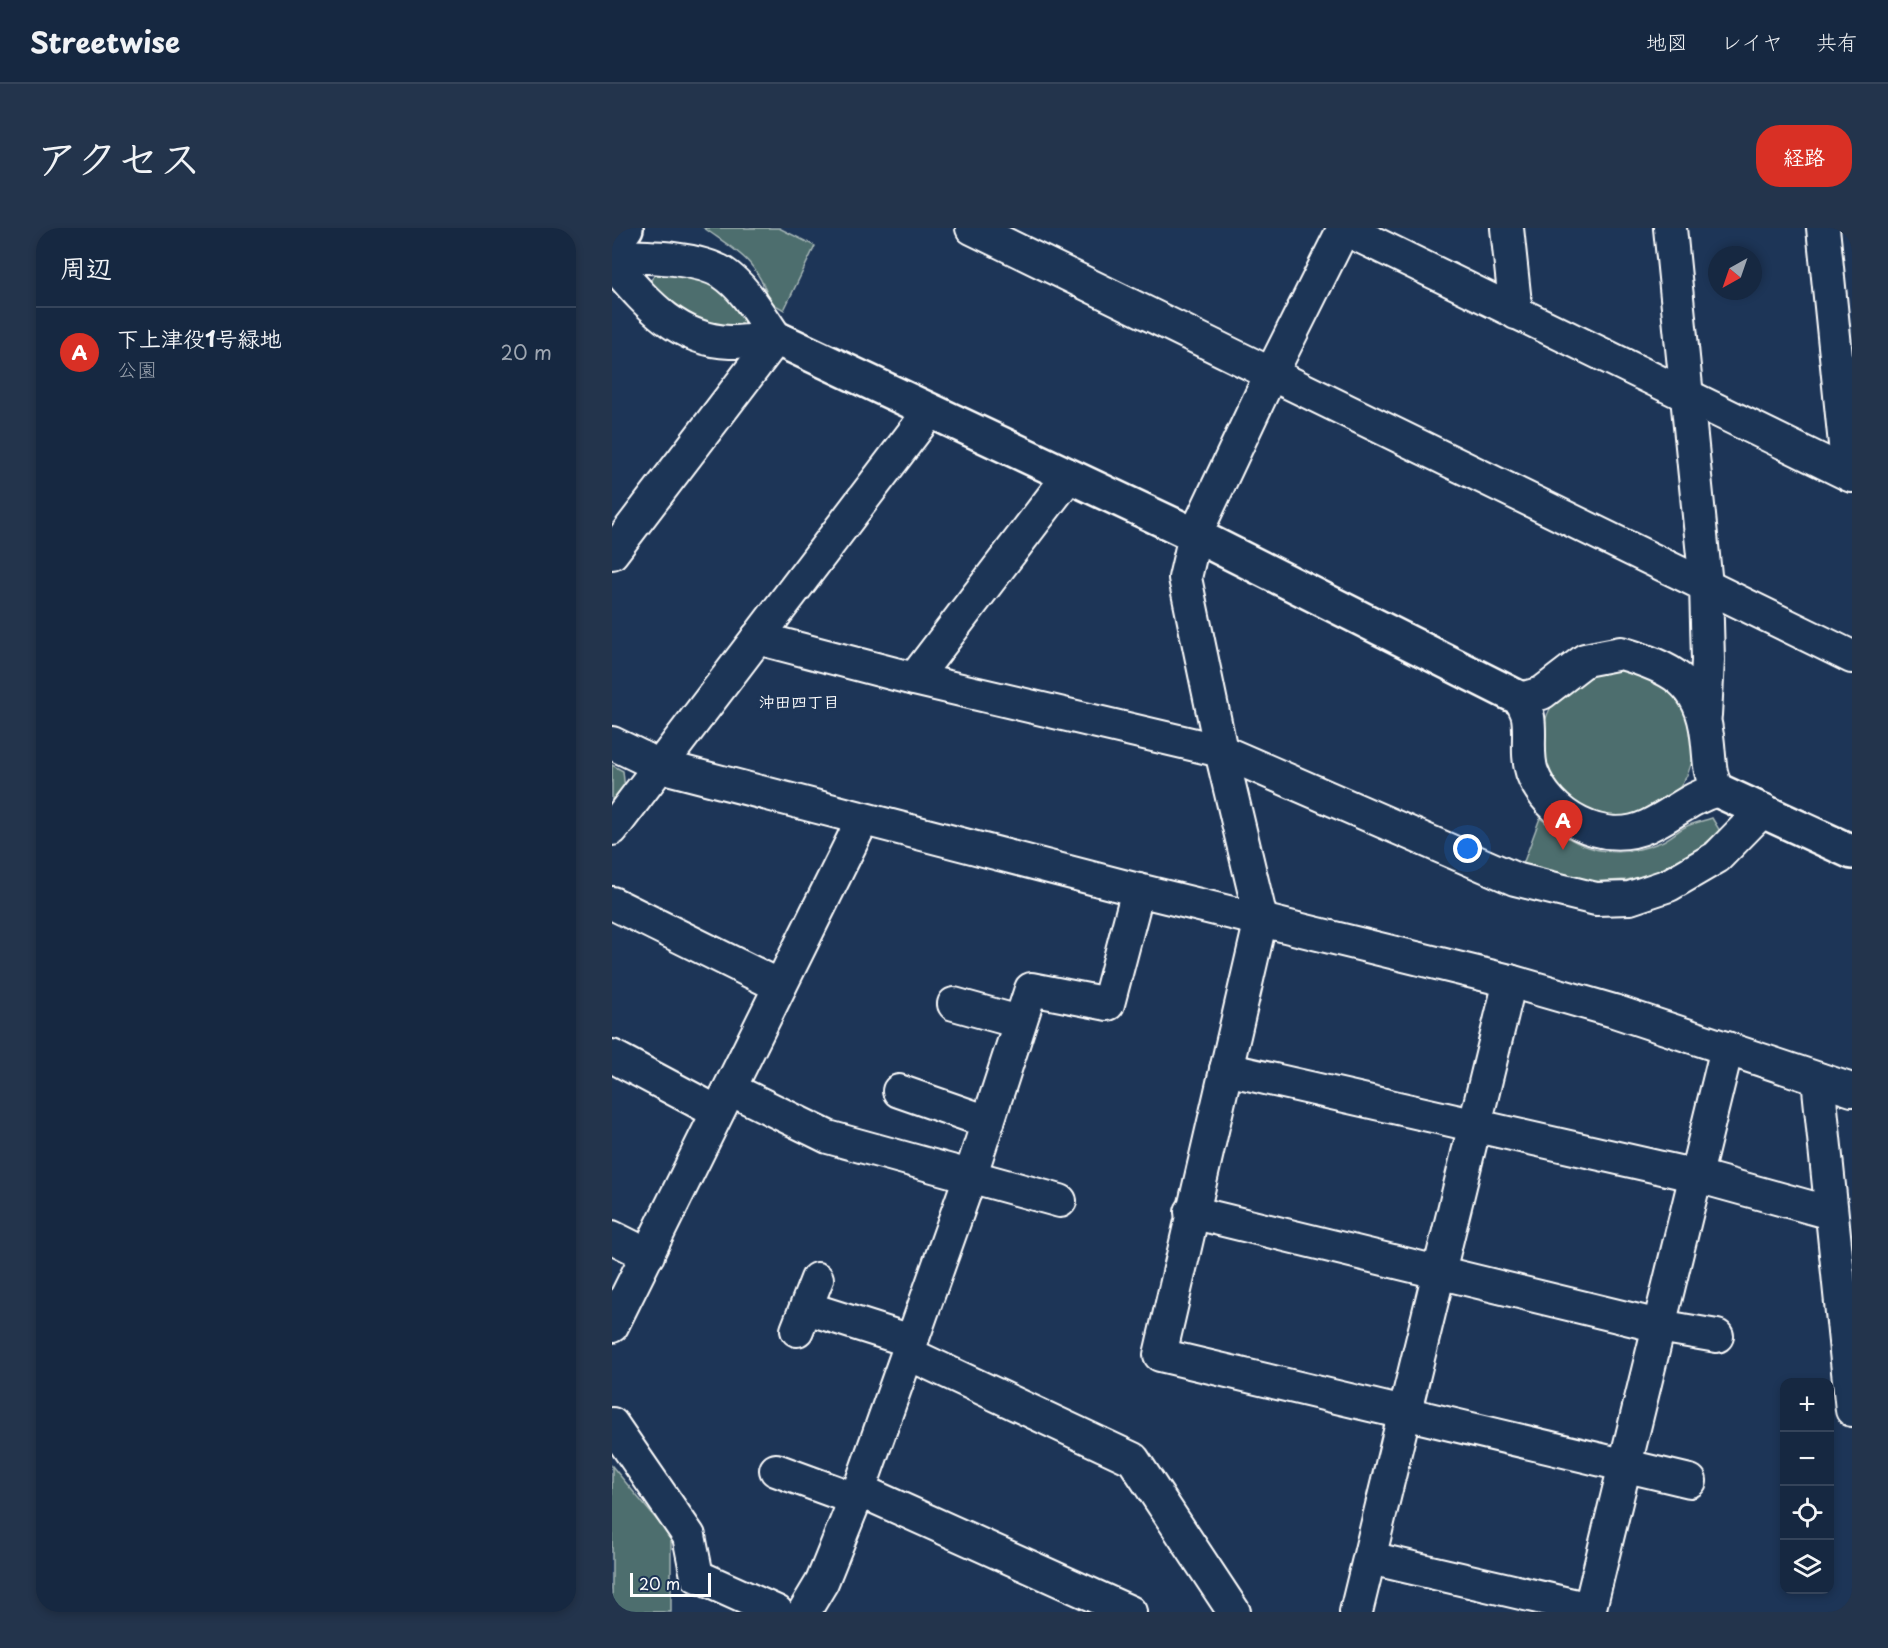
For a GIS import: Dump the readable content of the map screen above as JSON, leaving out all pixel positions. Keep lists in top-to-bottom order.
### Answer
{
  "districts": ["沖田四丁目"],
  "scale_bar": "20 m",
  "north": "bottom left",
  "page": {
    "header": "Streetwise",
    "nav": ["地図", "レイヤ", "共有"],
    "title": "アクセス",
    "buttons": "経路",
    "heading": "周辺",
    "list": [
      {
        "mark": "A",
        "name": "下上津役1号緑地",
        "note": "公園",
        "value": "20 m"
      }
    ],
    "pins": "A",
    "map_buttons": ["+", "−"],
    "scale": "20 m"
  }
}
